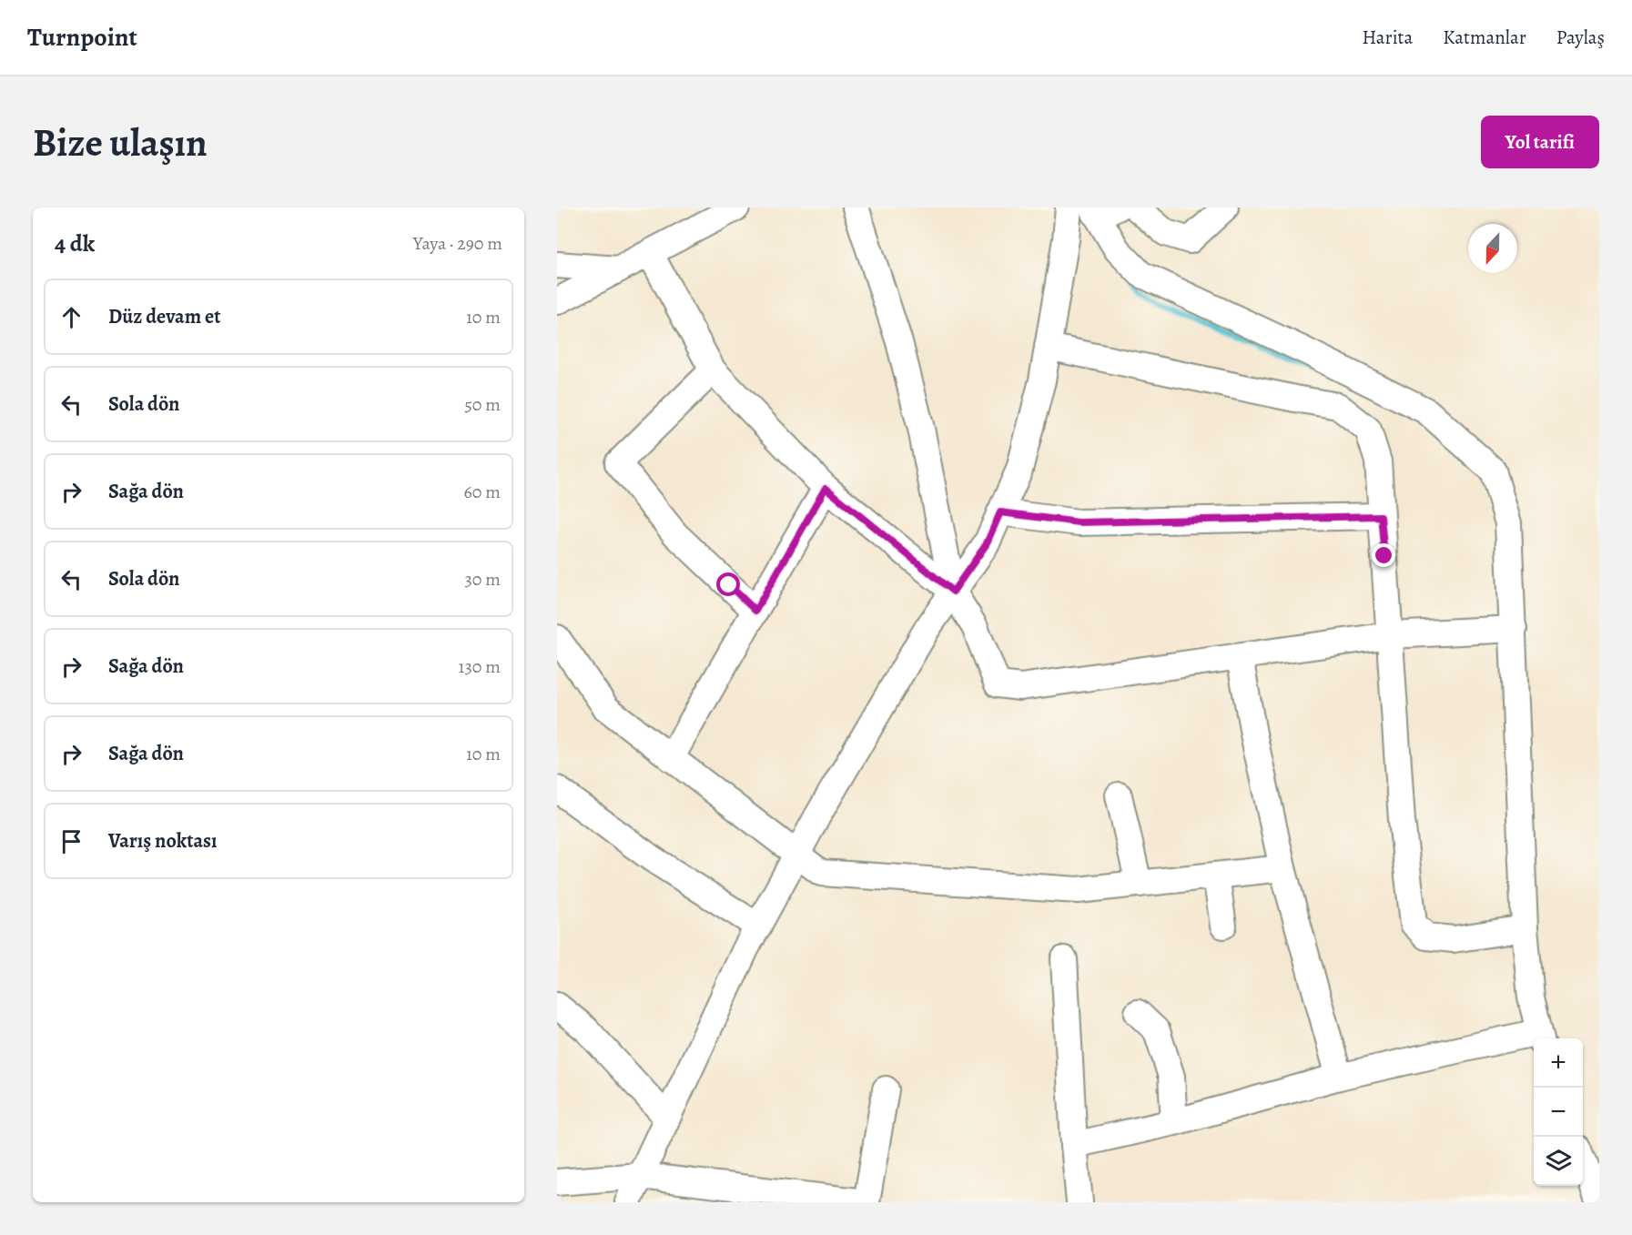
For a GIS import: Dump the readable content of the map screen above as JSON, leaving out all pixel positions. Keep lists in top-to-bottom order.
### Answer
{
  "north": "bottom",
  "page": {
    "header": "Turnpoint",
    "nav": ["Harita", "Katmanlar", "Paylaş"],
    "buttons": "Yol tarifi",
    "title": "Bize ulaşın",
    "heading": ["4 dk", "Yaya · 290 m"],
    "list": [
      ["Düz devam et", "10 m"],
      ["Sola dön", "50 m"],
      ["Sağa dön", "60 m"],
      ["Sola dön", "30 m"],
      ["Sağa dön", "130 m"],
      ["Sağa dön", "10 m"],
      "Varış noktası"
    ],
    "map_buttons": ["+", "−"]
  }
}
